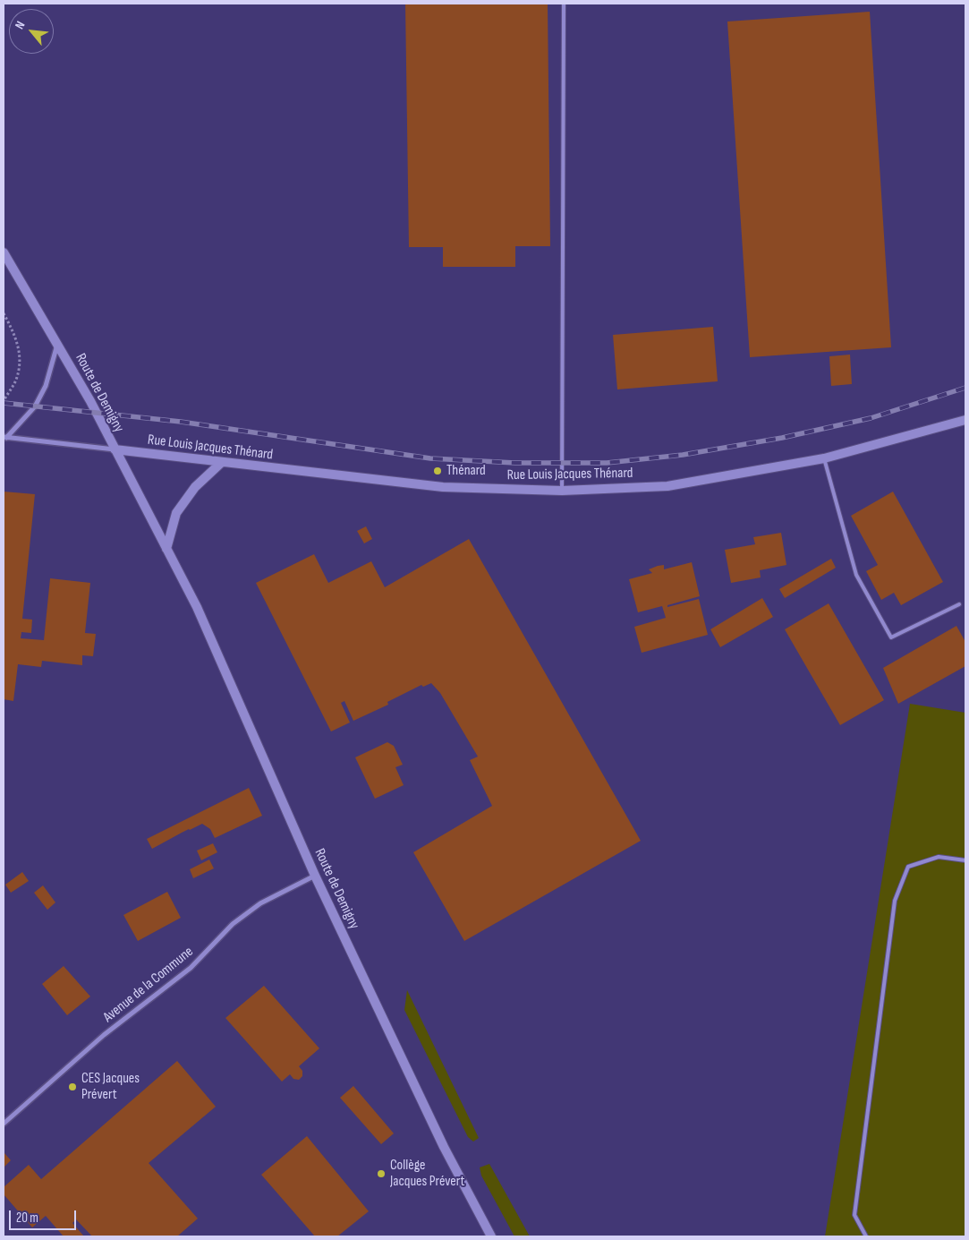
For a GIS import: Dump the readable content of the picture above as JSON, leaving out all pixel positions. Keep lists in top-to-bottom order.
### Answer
{
  "streets": {
    "main road": ["Route de Demigny", "Rue Louis Jacques Thénard"],
    "street": ["Avenue de la Commune"]
  },
  "crossings": [
    ["Route de Demigny", "Rue Louis Jacques Thénard"],
    ["Route de Demigny", "Avenue de la Commune"]
  ],
  "places": ["Thénard", "CES Jacques Prévert", "Collège Jacques Prévert"],
  "scale_bar": "20 m",
  "north": "top left"
}
